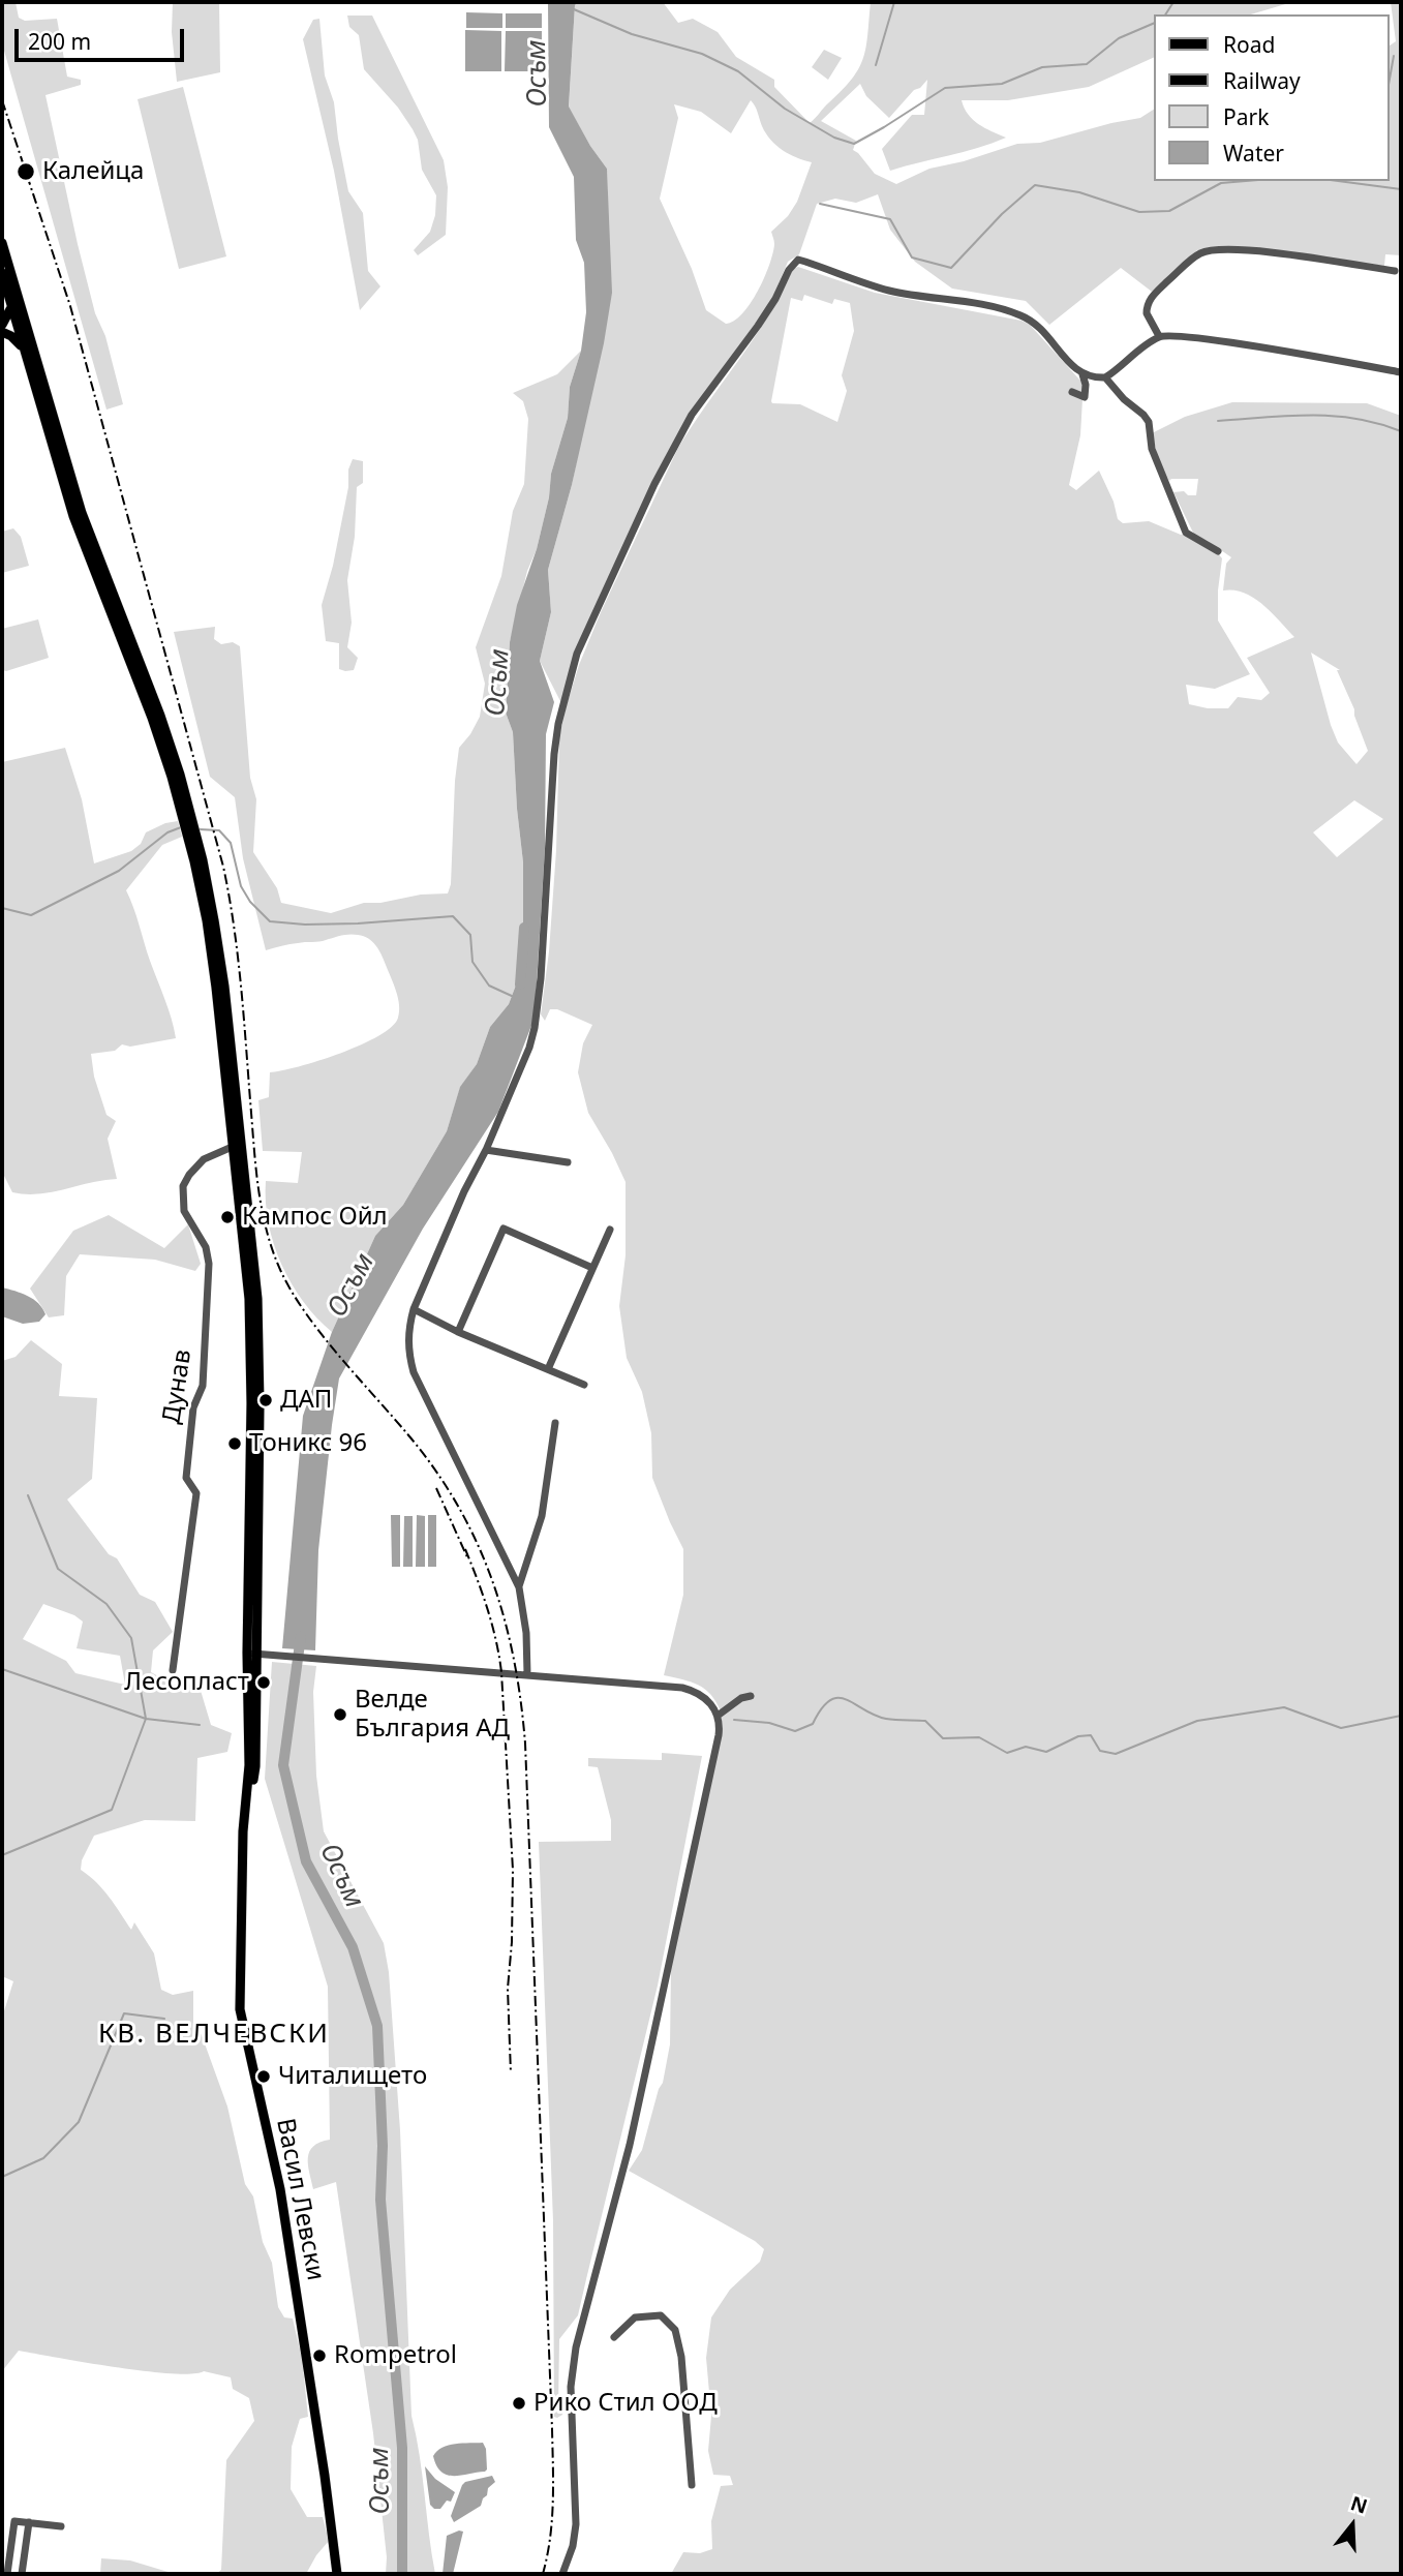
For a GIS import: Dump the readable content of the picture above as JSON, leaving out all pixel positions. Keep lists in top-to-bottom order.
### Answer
{
  "streets": {
    "main road": ["Васил Левски"],
    "street": ["Дунав"]
  },
  "crossings": [
    ["Дунав", "Васил Левски"]
  ],
  "districts": ["КВ. ВЕЛЧЕВСКИ"],
  "water": ["Осъм"],
  "places": [
    "Калейца",
    "Кампос Ойл",
    "ДАП",
    "Тоникс 96",
    "Лесопласт",
    "Велде България АД",
    "Читалището",
    "Rompetrol",
    "Рико Стил ООД"
  ],
  "legend": [
    "Road",
    "Railway",
    "Park",
    "Water"
  ],
  "scale_bar": "200 m",
  "north": "top"
}
